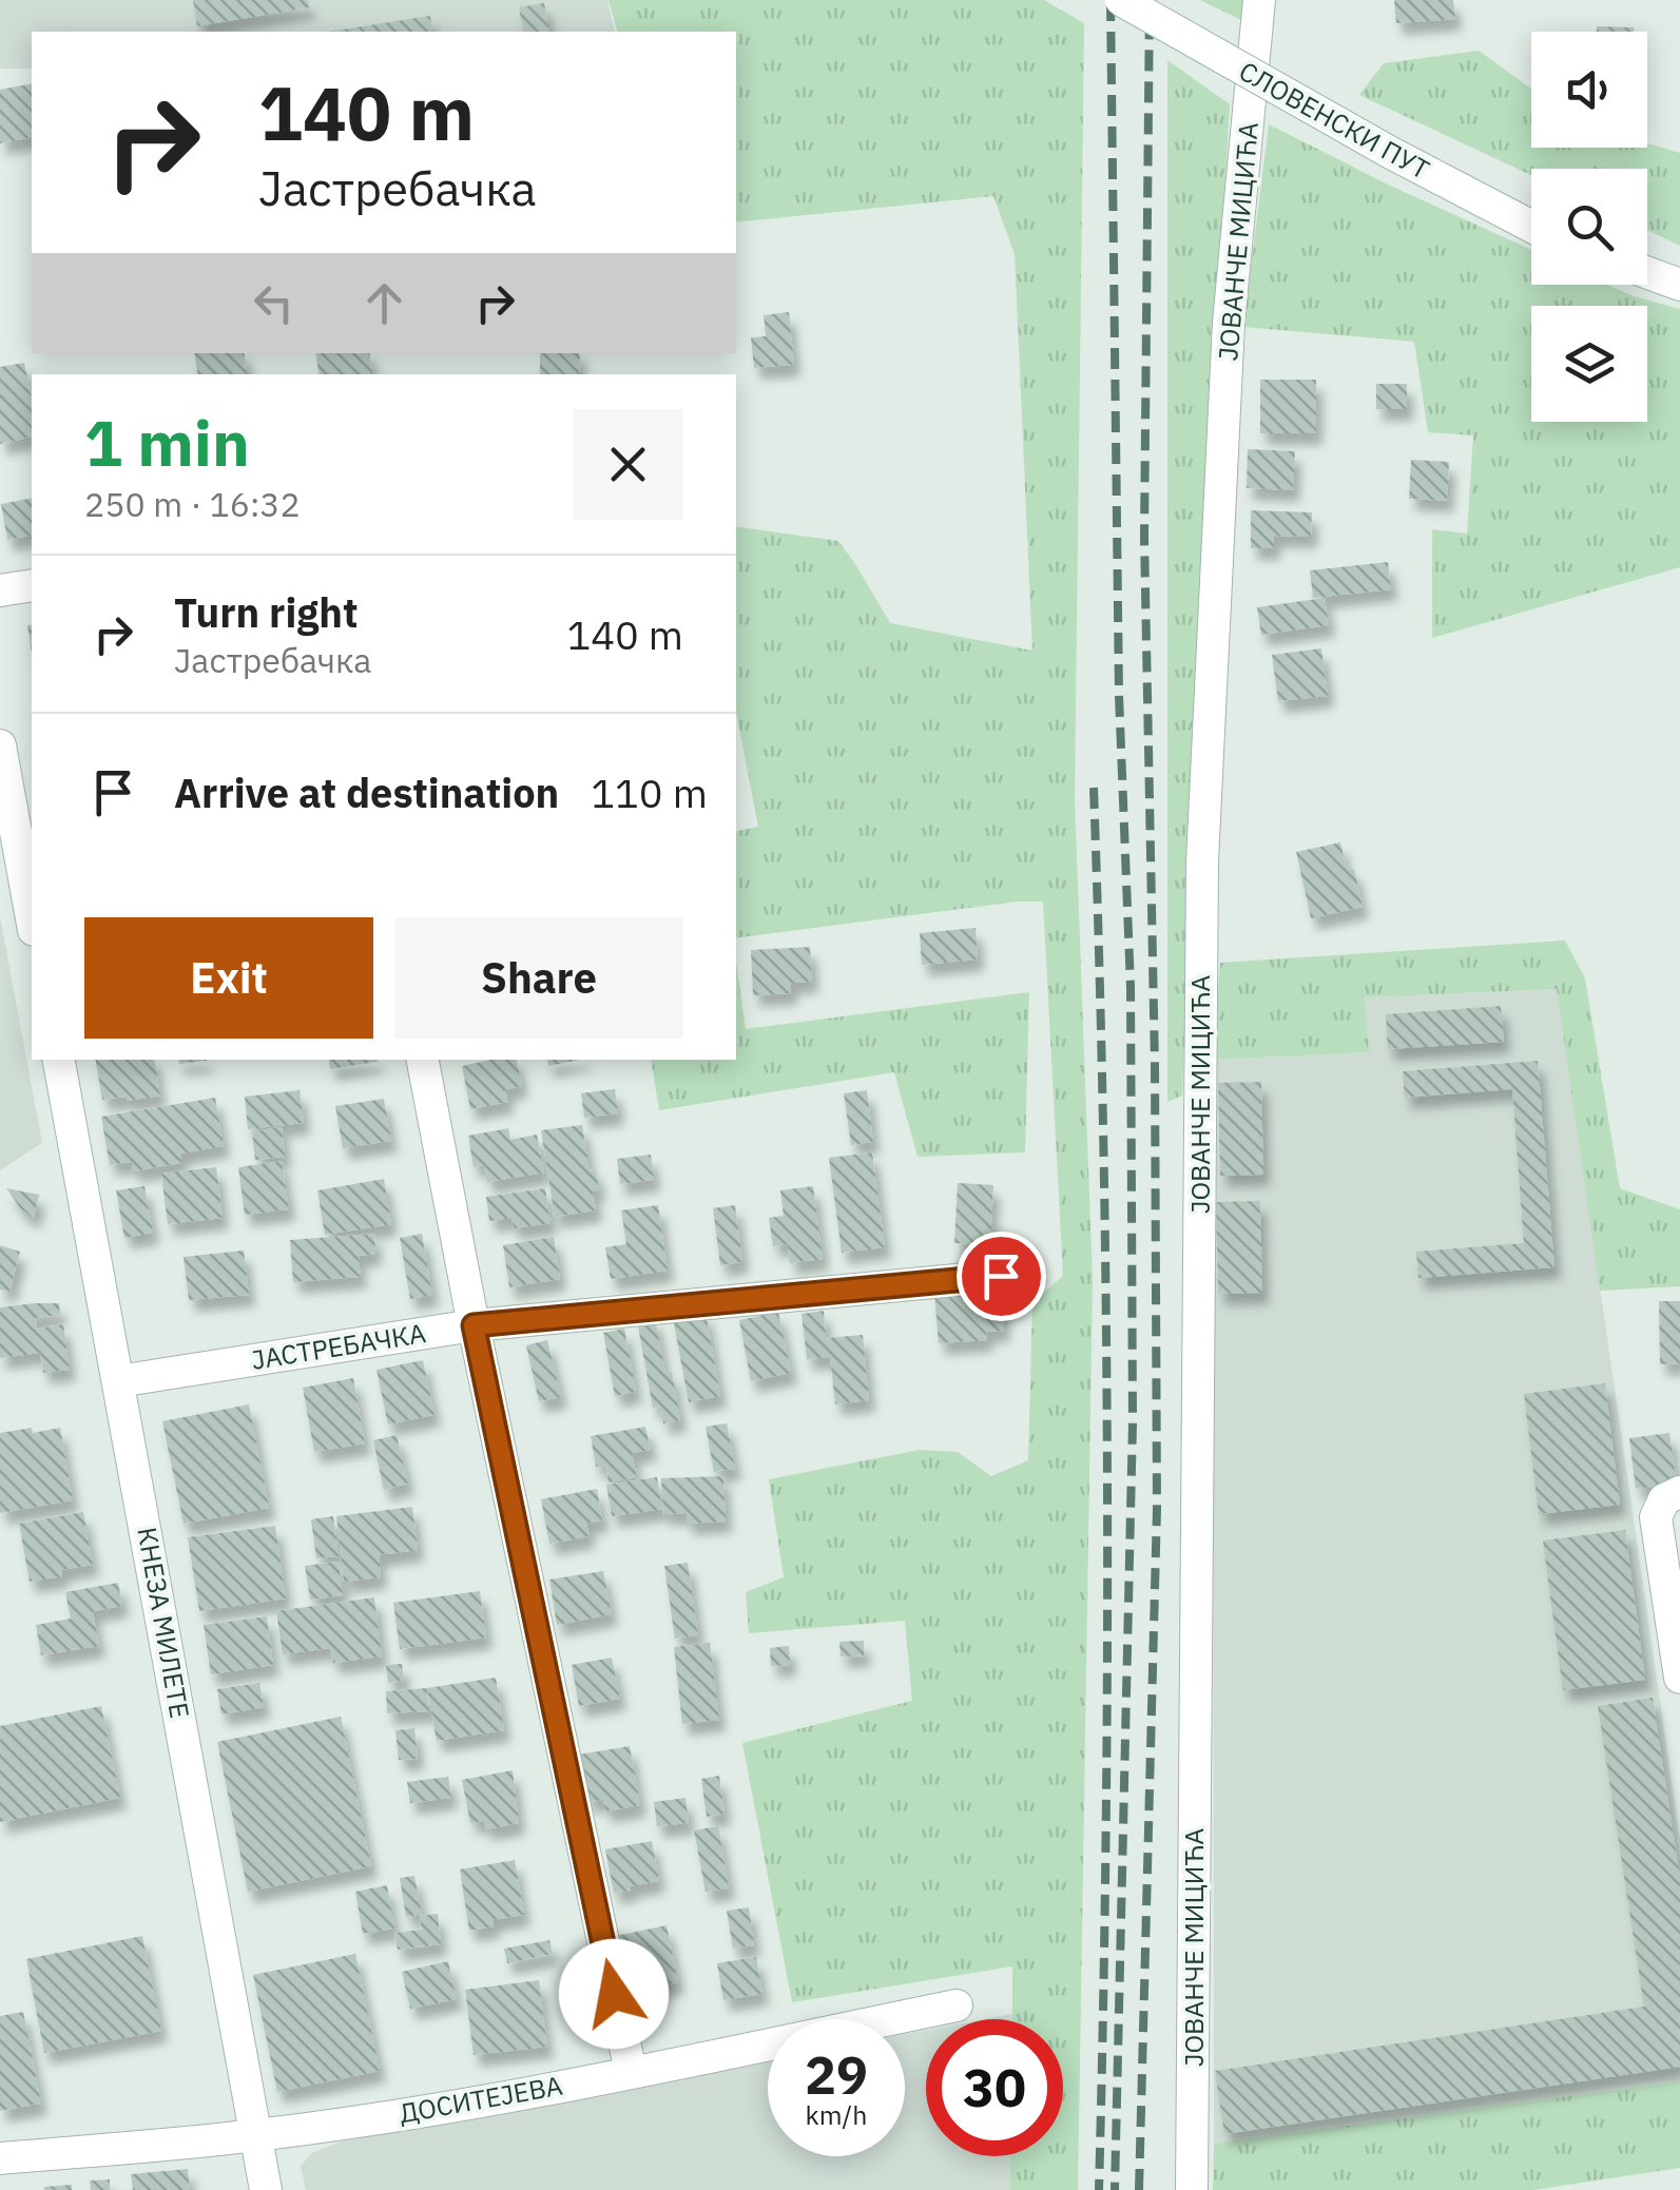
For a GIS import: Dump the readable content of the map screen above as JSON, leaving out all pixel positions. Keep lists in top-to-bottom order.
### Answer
{
  "streets": {
    "street": [
      "СЛОВЕНСКИ ПУТ",
      "ЈОВАНЧЕ МИЦИЋА",
      "ЈАСТРЕБАЧКА",
      "КНЕЗА МИЛЕТЕ",
      "ДОСИТЕЈЕВА"
    ]
  },
  "crossings": [
    ["ЈАСТРЕБАЧКА", "КНЕЗА МИЛЕТЕ"],
    ["КНЕЗА МИЛЕТЕ", "ДОСИТЕЈЕВА"]
  ],
  "page": {
    "turn": ["140 m", "Јастребачка"],
    "heading": ["1 min", "250 m · 16:32"],
    "list": [
      {
        "name": "Turn right",
        "note": "Јастребачка",
        "value": "140 m"
      },
      {
        "name": "Arrive at destination",
        "value": "110 m"
      }
    ],
    "buttons": ["Exit", "Share"],
    "speed": "29 km/h",
    "limit": "30"
  }
}
